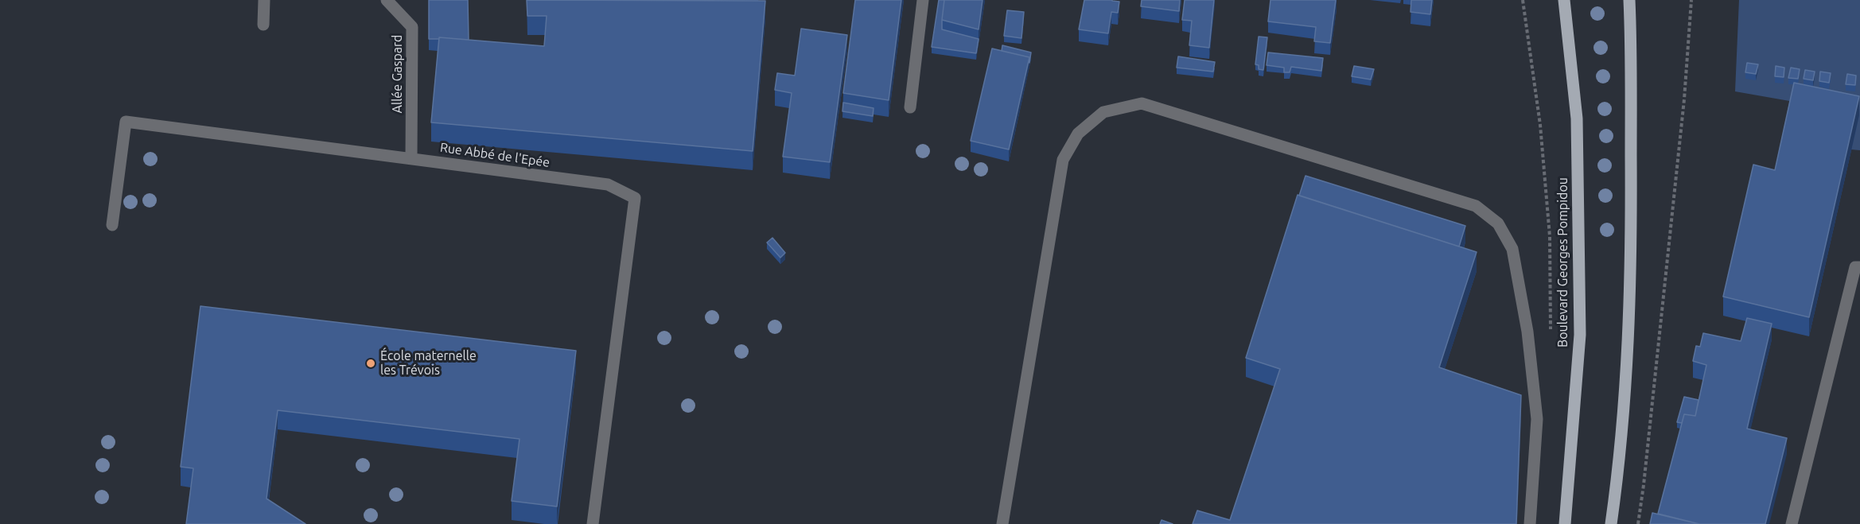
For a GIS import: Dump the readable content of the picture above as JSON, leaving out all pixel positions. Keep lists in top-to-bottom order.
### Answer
{
  "streets": {
    "main road": ["Boulevard Georges Pompidou"],
    "street": ["Allée Gaspard", "Rue Abbé de l'Epée"]
  },
  "crossings": [
    ["Allée Gaspard", "Rue Abbé de l'Epée"]
  ],
  "places": ["École maternelle les Trévois"]
}
